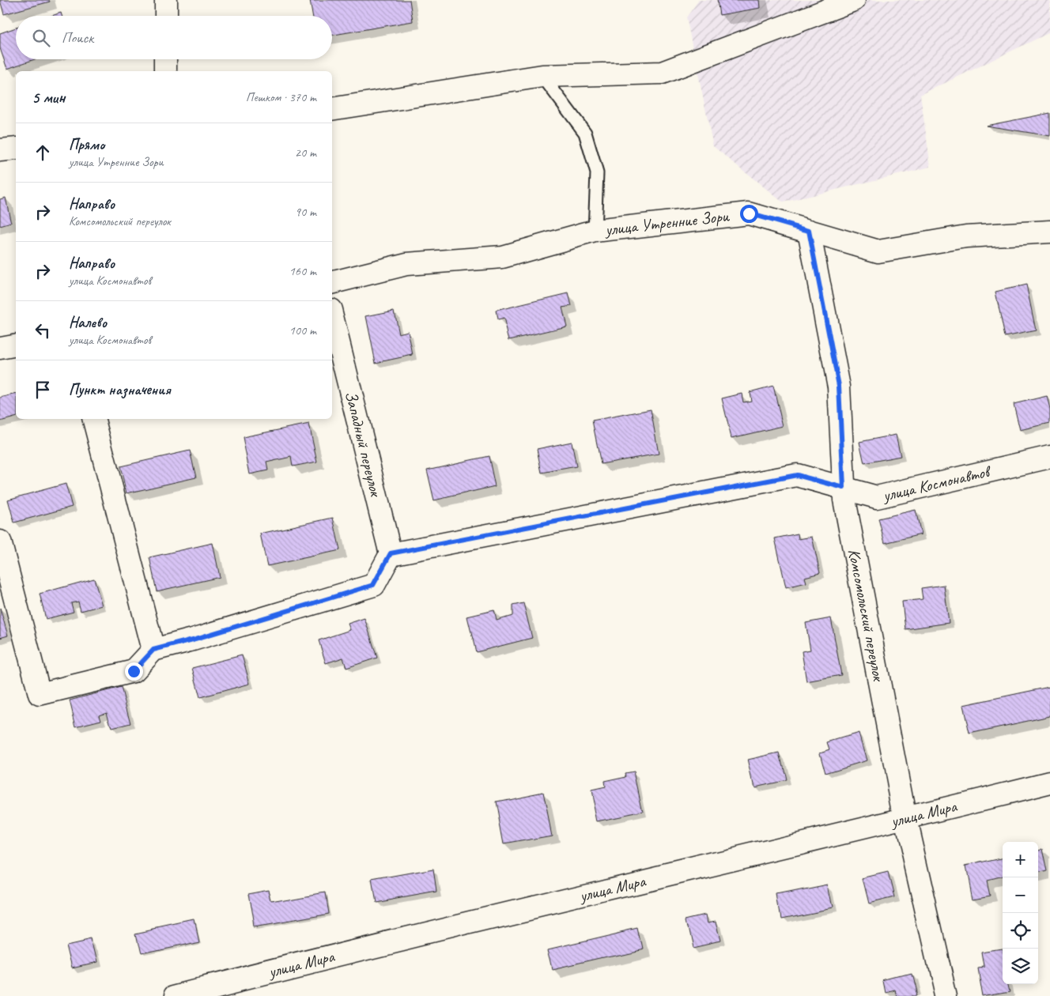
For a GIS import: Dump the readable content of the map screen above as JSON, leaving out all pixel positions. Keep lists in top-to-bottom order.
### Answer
{
  "streets": {
    "street": [
      "улица Утренние Зори",
      "Западный переулок",
      "улица Космонавтов",
      "Комсомольский переулок",
      "улица Мира"
    ]
  },
  "crossings": [
    ["улица Утренние Зори", "Комсомольский переулок"],
    ["Западный переулок", "улица Космонавтов"],
    ["улица Космонавтов", "Комсомольский переулок"],
    ["Комсомольский переулок", "улица Мира"]
  ],
  "page": {
    "search": "Поиск",
    "heading": ["5 мин", "Пешком · 370 m"],
    "list": [
      ["Прямо", "улица Утренние Зори", "20 m"],
      ["Направо", "Комсомольский переулок", "90 m"],
      ["Направо", "улица Космонавтов", "160 m"],
      ["Налево", "улица Космонавтов", "100 m"],
      "Пункт назначения"
    ],
    "map_buttons": ["+", "−"]
  }
}
